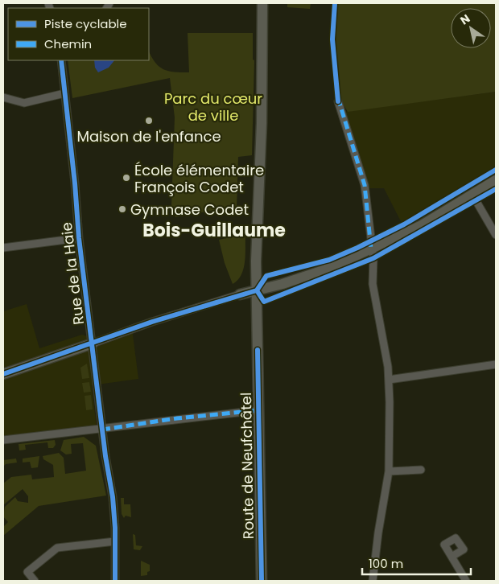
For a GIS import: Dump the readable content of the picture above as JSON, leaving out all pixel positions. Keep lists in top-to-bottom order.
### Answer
{
  "streets": {
    "main road": ["Route de Neufchâtel"],
    "street": ["Rue de la Haie"]
  },
  "districts": ["Bois-Guillaume"],
  "parks": ["Parc du cœur de ville"],
  "places": ["Maison de l'enfance", "École élémentaire François Codet", "Gymnase Codet"],
  "legend": ["Piste cyclable", "Chemin"],
  "scale_bar": "100 m",
  "north": "top left"
}
